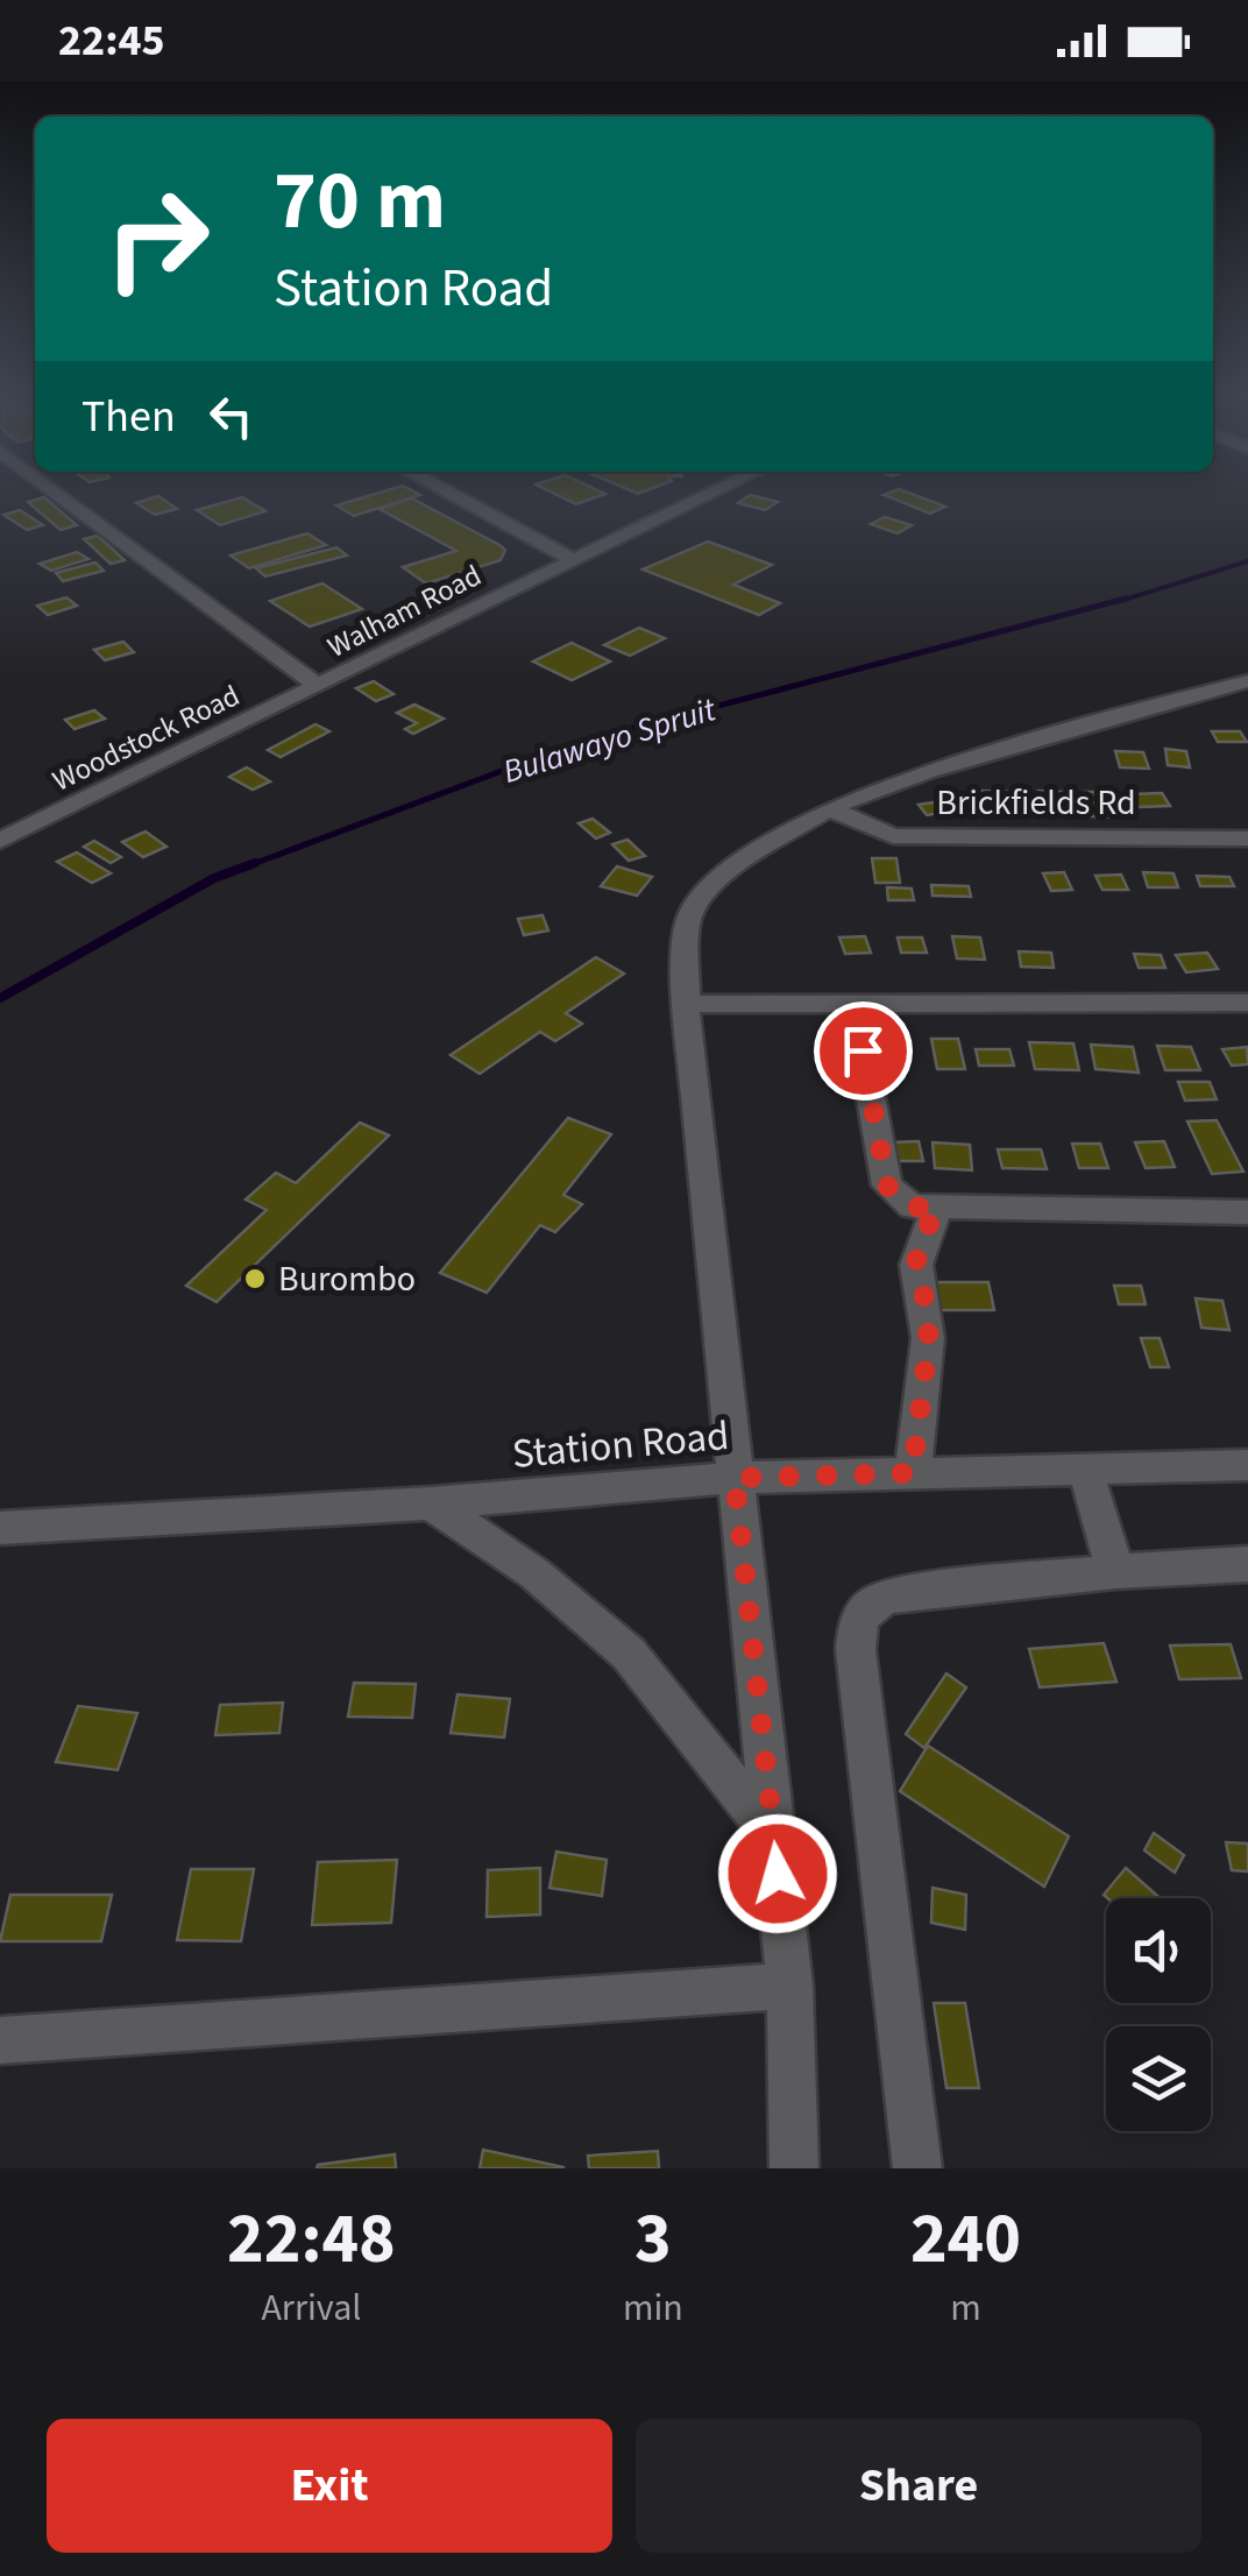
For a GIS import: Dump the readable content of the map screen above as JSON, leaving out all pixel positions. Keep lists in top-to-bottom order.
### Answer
{
  "streets": {
    "street": [
      "Walham Road",
      "Woodstock Road",
      "Brickfields Rd",
      "Station Road"
    ]
  },
  "crossings": [
    ["Walham Road", "Woodstock Road"]
  ],
  "water": ["Bulawayo Spruit"],
  "places": ["Burombo"],
  "page": {
    "status": "22:45",
    "turn": ["70 m", "Station Road"],
    "then": "Then",
    "eta": [
      "22:48",
      "Arrival",
      "3",
      "min",
      "240",
      "m"
    ],
    "buttons": ["Exit", "Share"]
  }
}
